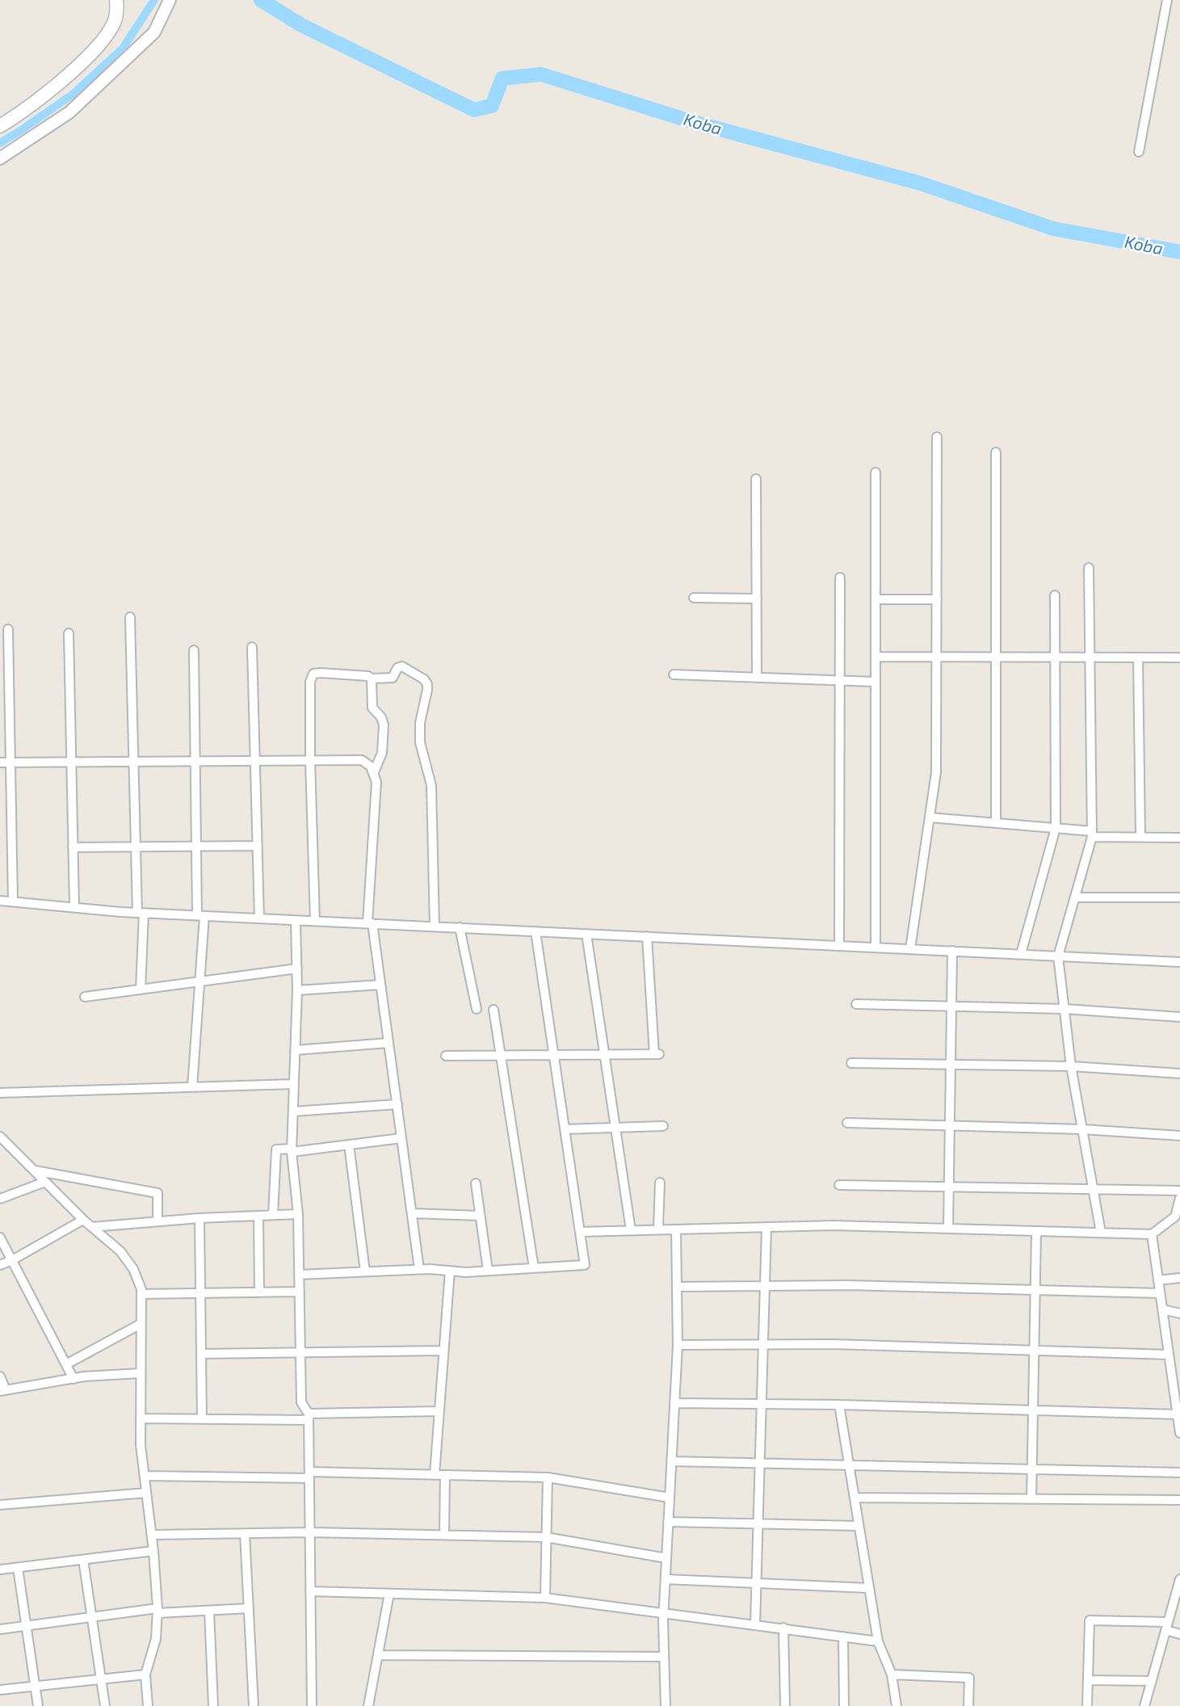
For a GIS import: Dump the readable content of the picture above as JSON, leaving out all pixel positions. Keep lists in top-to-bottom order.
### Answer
{
  "water": ["Koba"]
}
